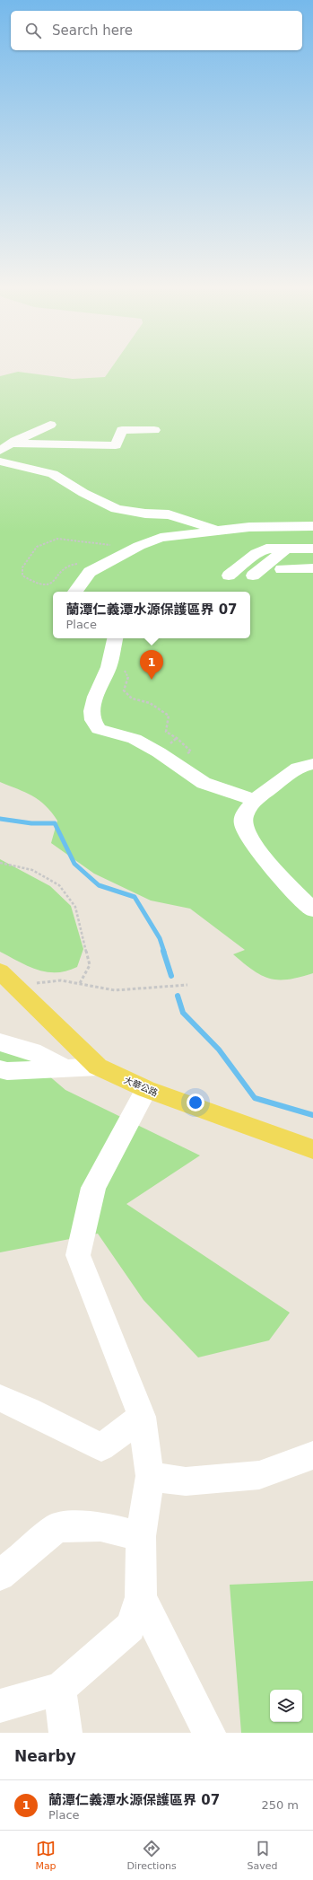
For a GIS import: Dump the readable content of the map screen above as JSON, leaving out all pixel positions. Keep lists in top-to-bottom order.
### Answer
{
  "streets": {
    "main road": ["大華公路"]
  },
  "page": {
    "search": "Search here",
    "popup": ["蘭潭仁義潭水源保護區界 07", "Place"],
    "pins": "1",
    "heading": "Nearby",
    "list": [
      {
        "mark": "1",
        "name": "蘭潭仁義潭水源保護區界 07",
        "note": "Place",
        "value": "250 m"
      }
    ],
    "nav": ["Map", "Directions", "Saved"]
  }
}
